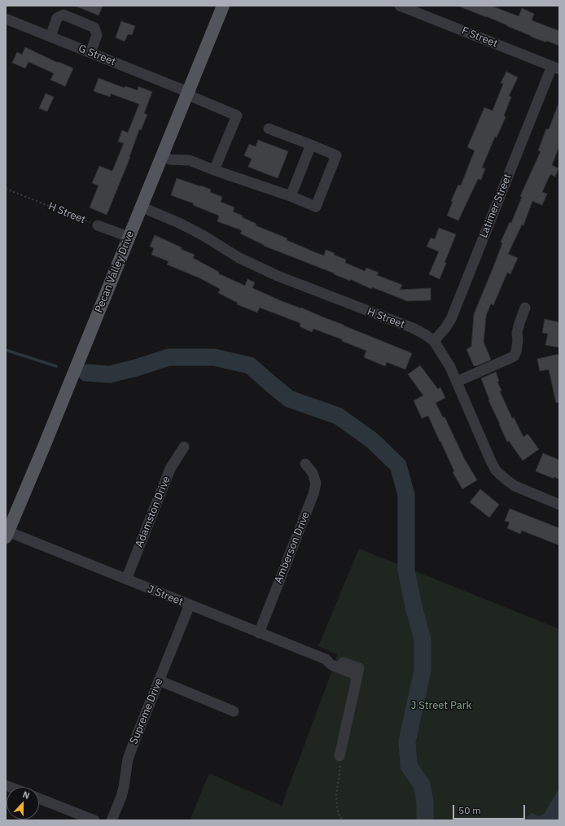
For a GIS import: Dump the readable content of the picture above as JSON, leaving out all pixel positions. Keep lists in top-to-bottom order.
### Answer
{
  "streets": {
    "main road": ["Pecan Valley Drive"],
    "street": [
      "F Street",
      "G Street",
      "Latimer Street",
      "H Street",
      "Adamston Drive",
      "Amberson Drive",
      "J Street",
      "Supreme Drive"
    ]
  },
  "crossings": [
    ["F Street", "Latimer Street"],
    ["G Street", "Pecan Valley Drive"],
    ["Latimer Street", "H Street"],
    ["H Street", "Pecan Valley Drive"],
    ["Pecan Valley Drive", "J Street"],
    ["Adamston Drive", "J Street"],
    ["Amberson Drive", "J Street"],
    ["J Street", "Supreme Drive"]
  ],
  "parks": ["J Street Park"],
  "scale_bar": "50 m",
  "north": "top"
}
